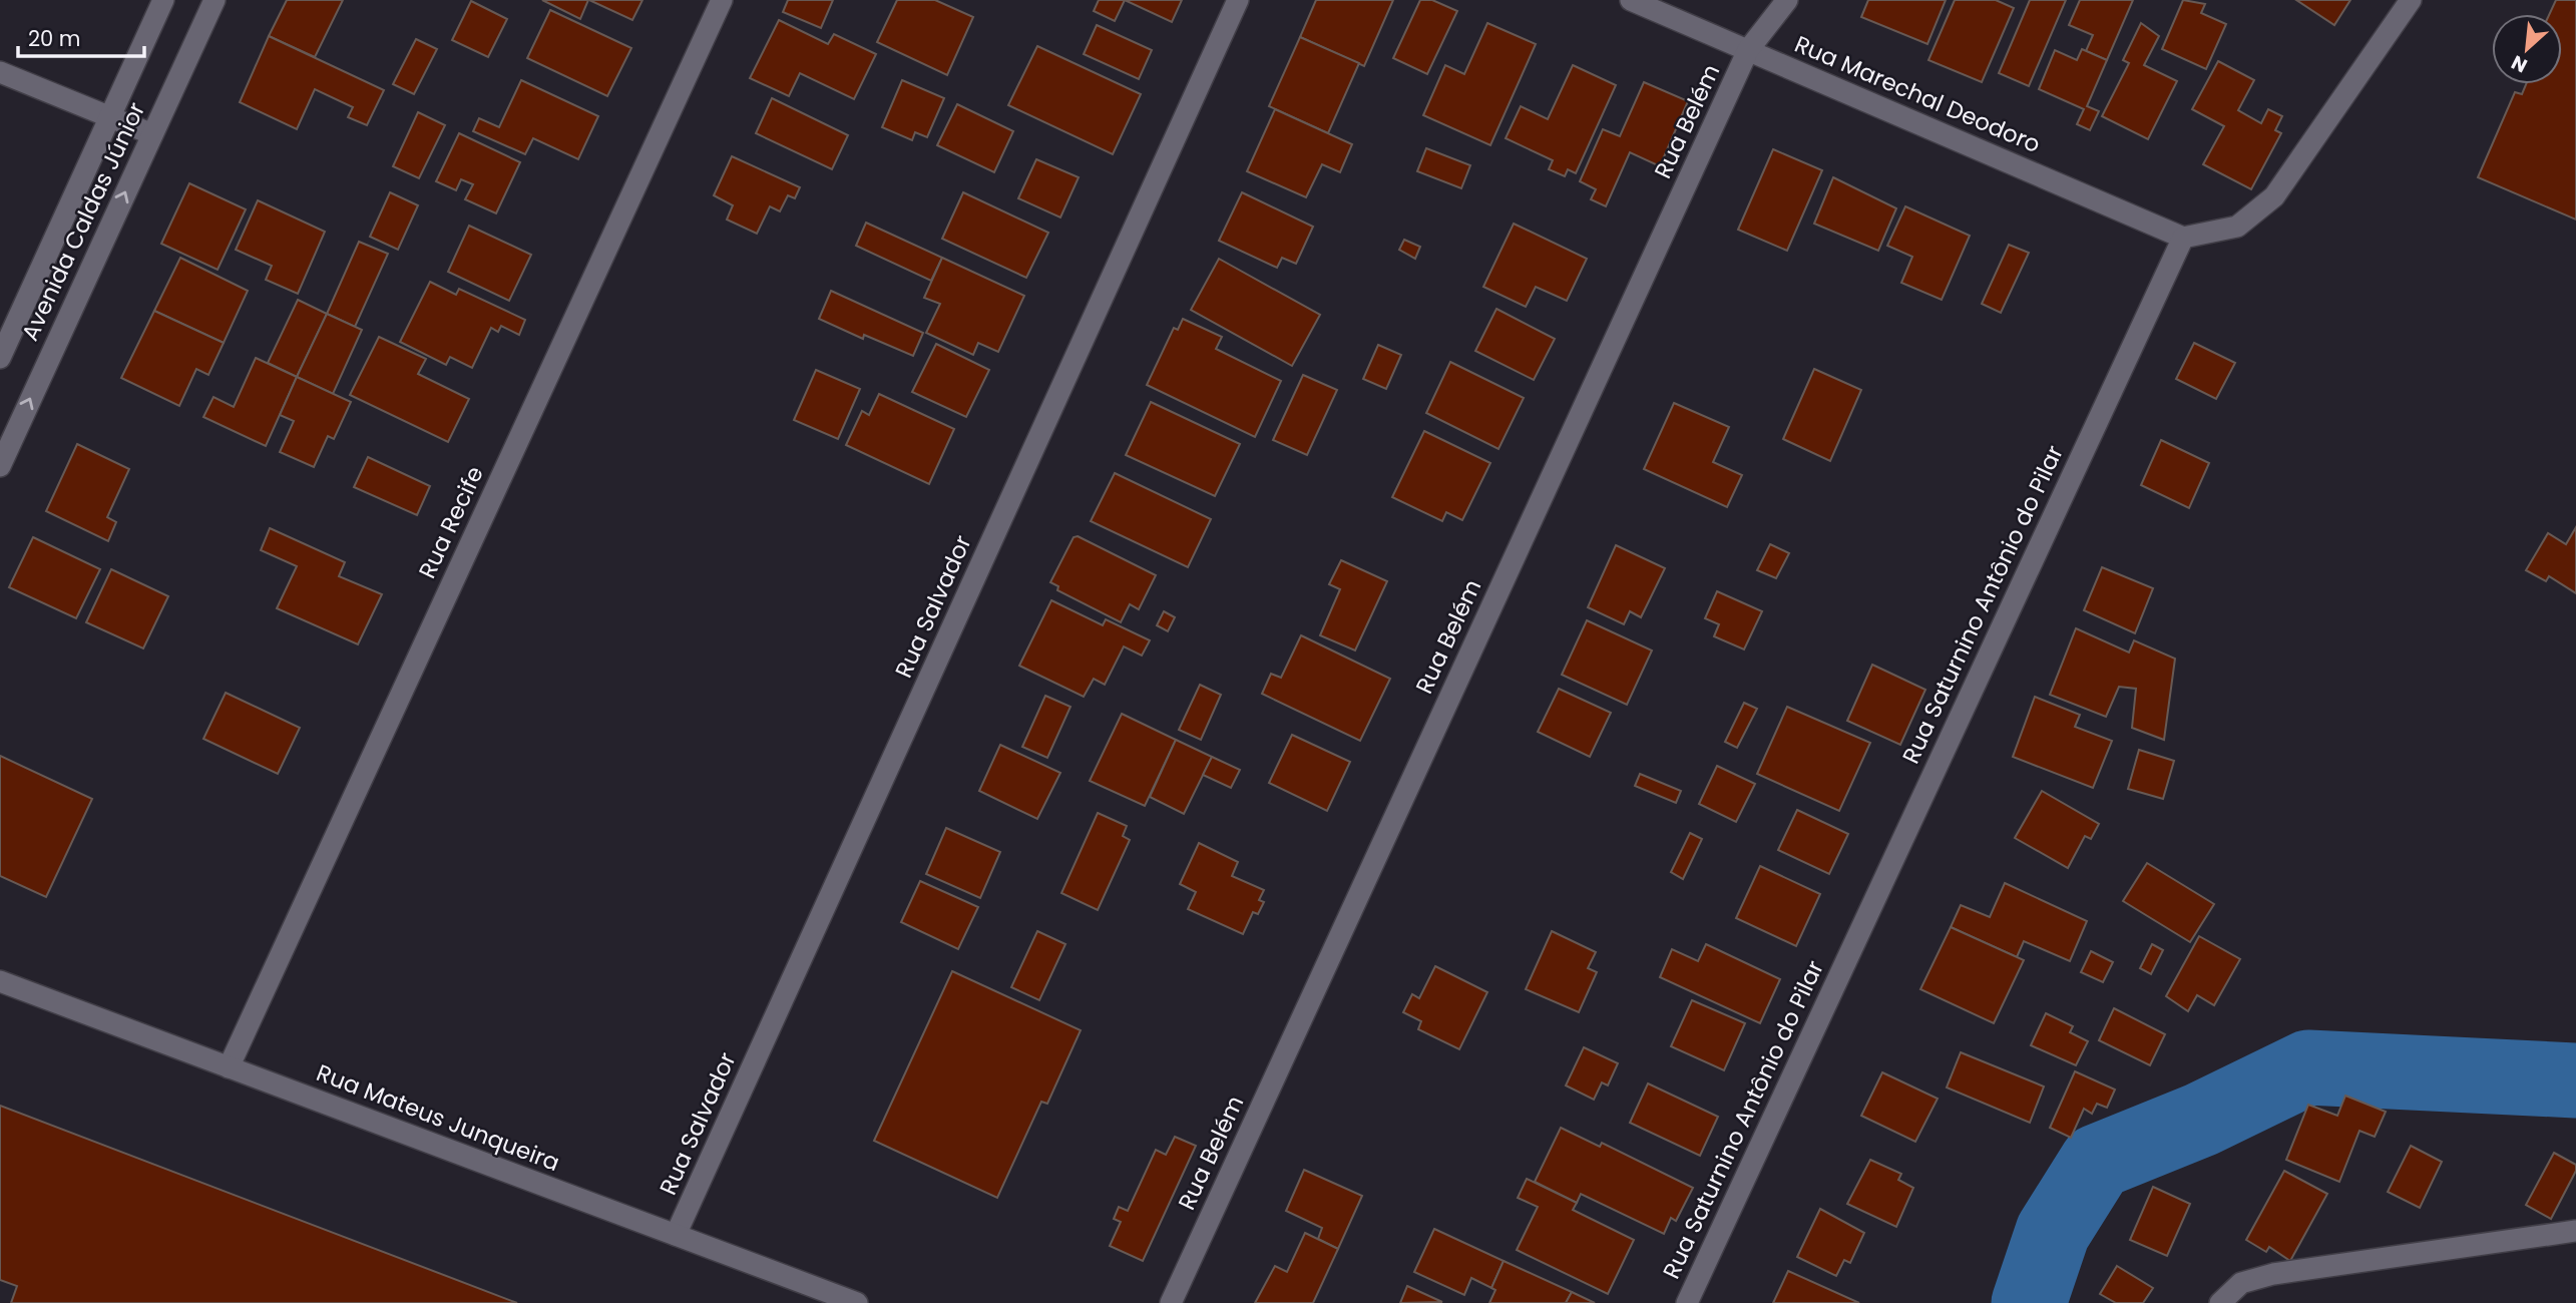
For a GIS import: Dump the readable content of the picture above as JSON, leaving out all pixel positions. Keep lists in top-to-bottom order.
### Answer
{
  "streets": {
    "street": [
      "Rua Marechal Deodoro",
      "Rua Belém",
      "Avenida Caldas Júnior",
      "Rua Recife",
      "Rua Saturnino Antônio do Pilar",
      "Rua Salvador",
      "Rua Mateus Junqueira"
    ]
  },
  "crossings": [
    ["Rua Marechal Deodoro", "Rua Belém"],
    ["Rua Marechal Deodoro", "Rua Saturnino Antônio do Pilar"],
    ["Rua Recife", "Rua Mateus Junqueira"],
    ["Rua Salvador", "Rua Mateus Junqueira"]
  ],
  "scale_bar": "20 m",
  "north": "bottom left"
}
